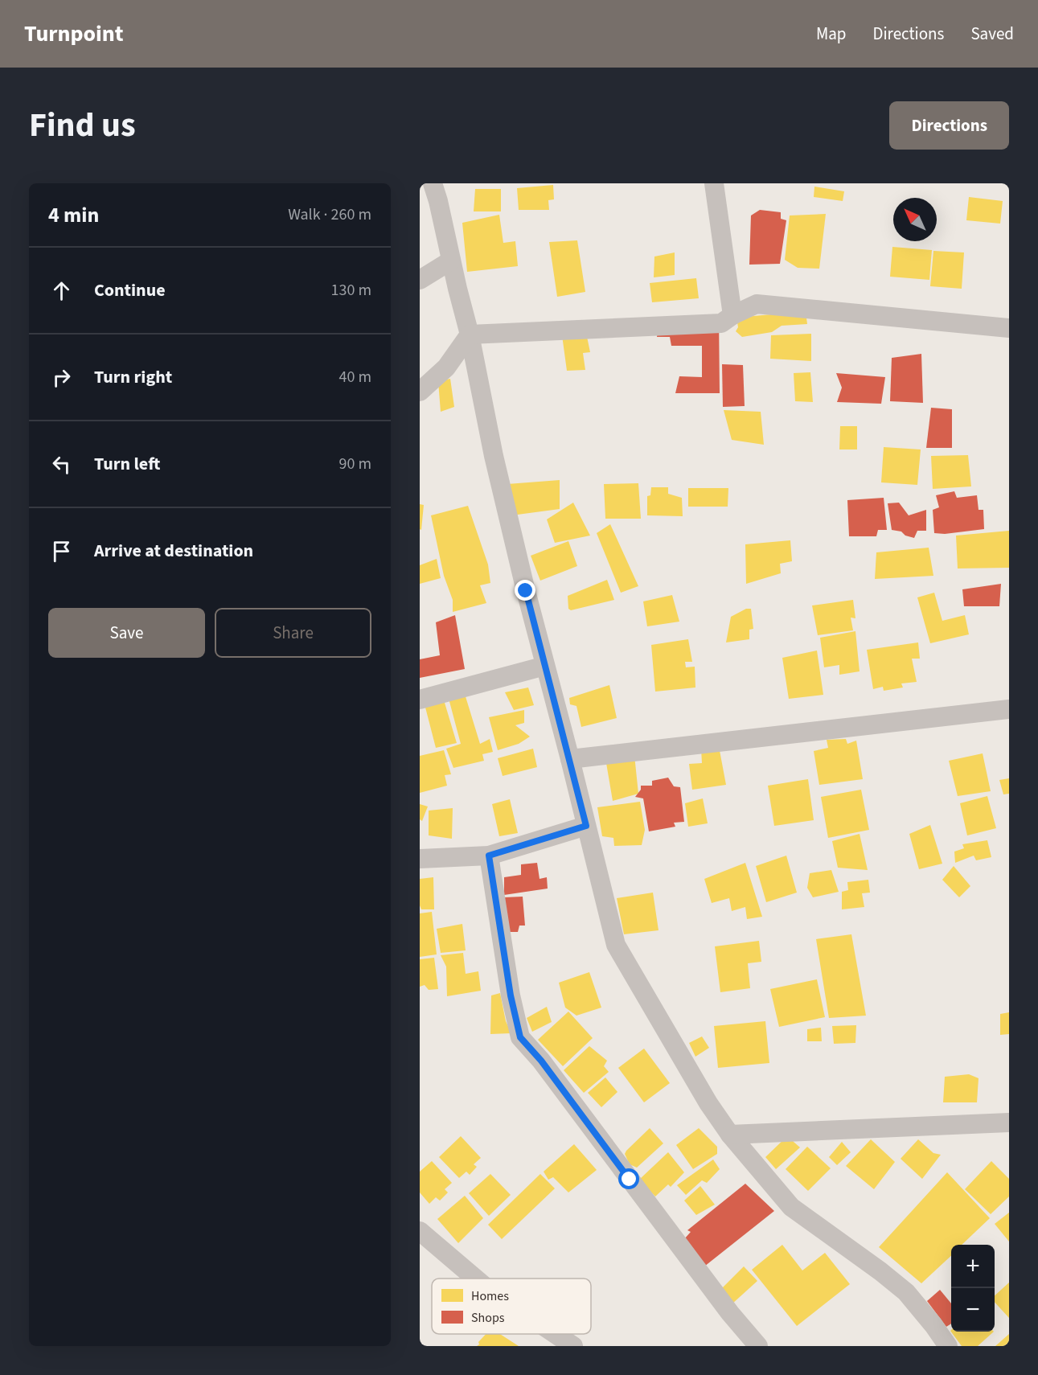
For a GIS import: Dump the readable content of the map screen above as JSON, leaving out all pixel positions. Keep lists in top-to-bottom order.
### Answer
{
  "legend": ["Homes", "Shops"],
  "north": "top left",
  "page": {
    "header": "Turnpoint",
    "nav": ["Map", "Directions", "Saved"],
    "title": "Find us",
    "buttons": [
      "Directions",
      ["Save", "Share"]
    ],
    "heading": ["4 min", "Walk · 260 m"],
    "list": [
      ["Continue", "130 m"],
      ["Turn right", "40 m"],
      ["Turn left", "90 m"],
      "Arrive at destination"
    ],
    "map_buttons": ["+", "−"]
  }
}
